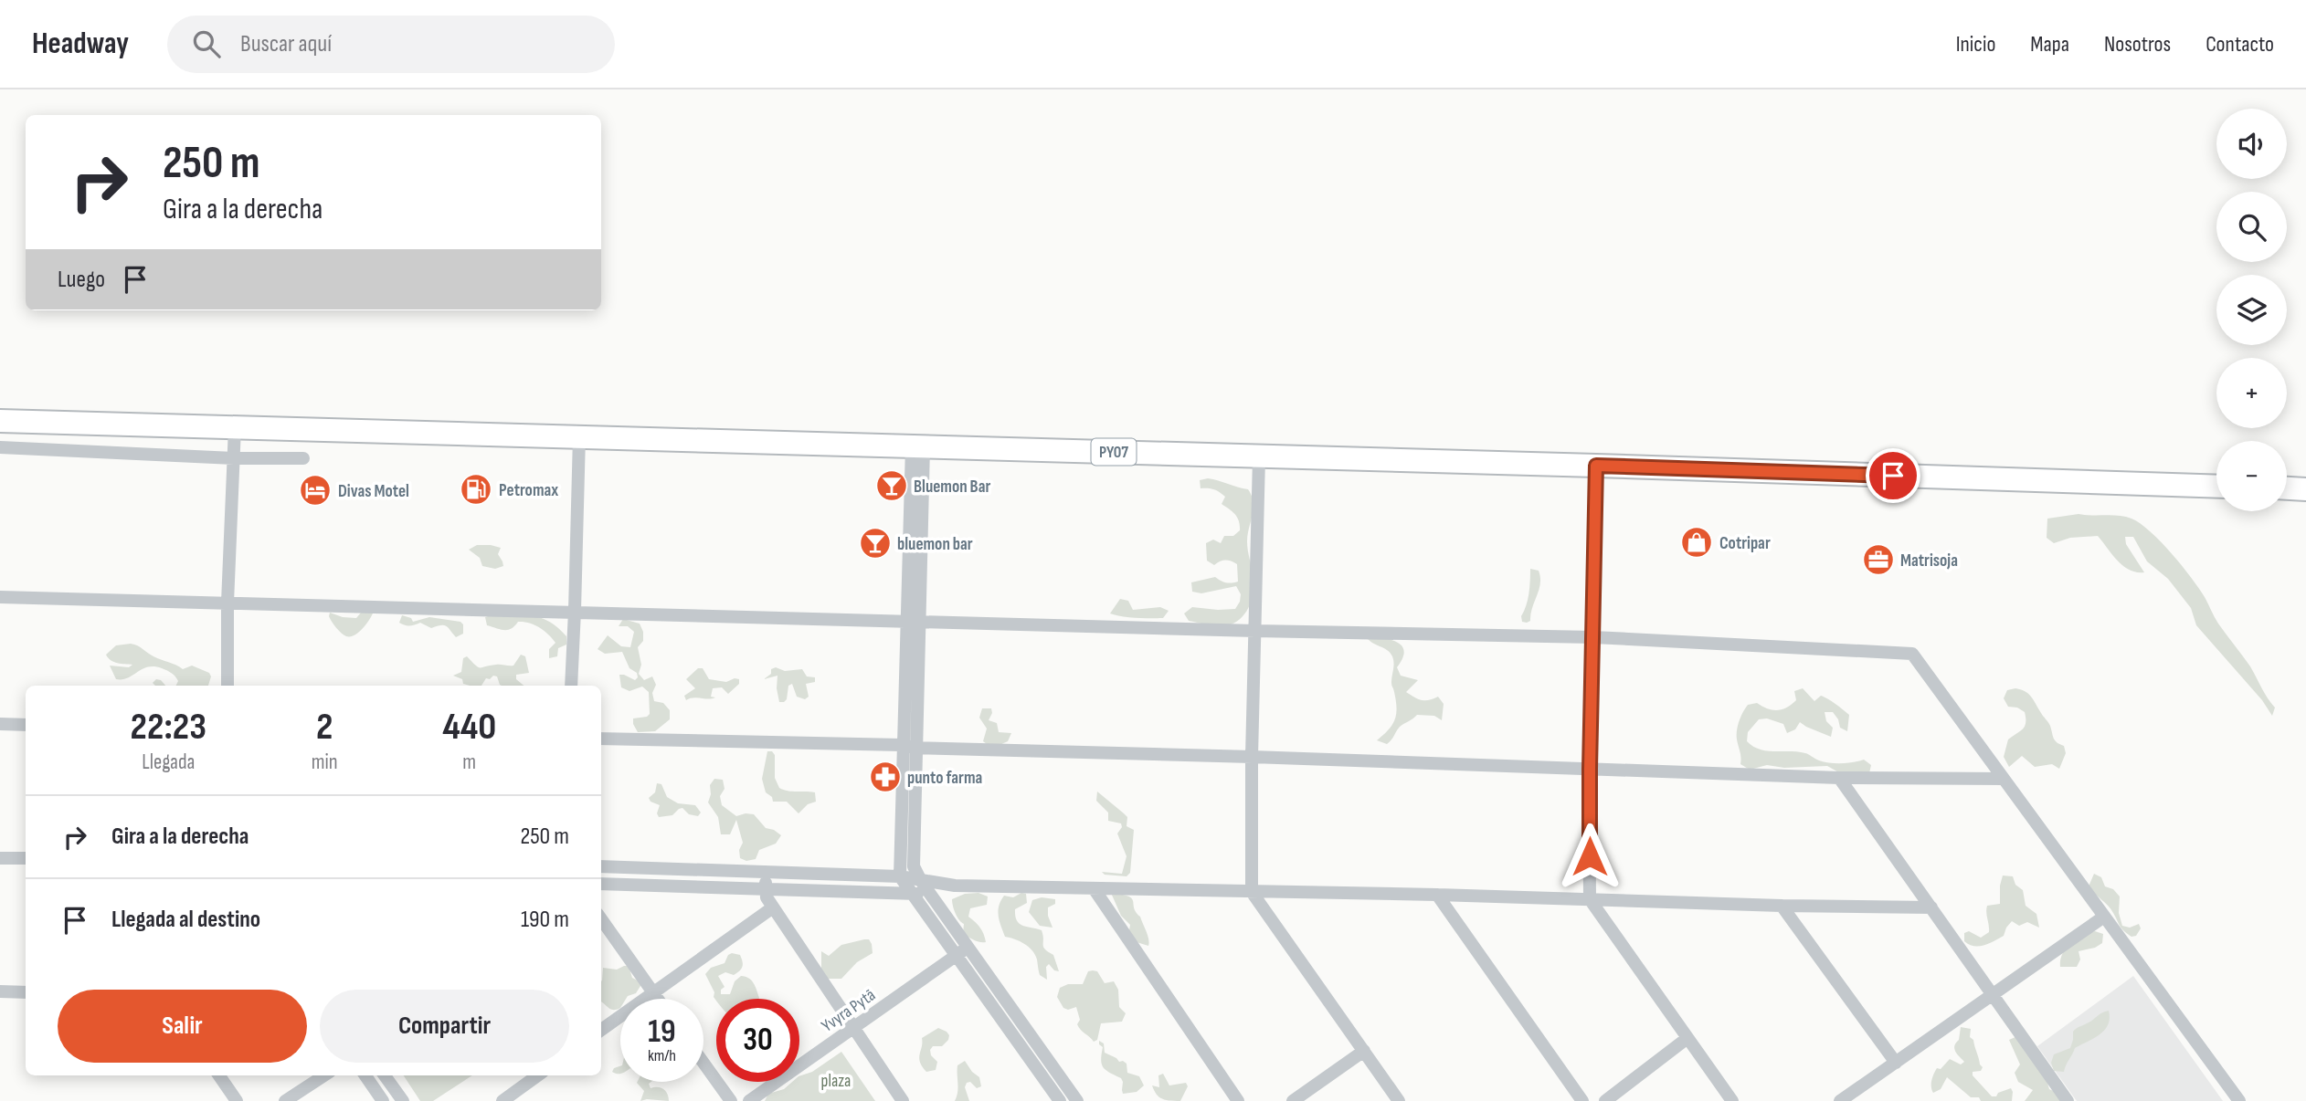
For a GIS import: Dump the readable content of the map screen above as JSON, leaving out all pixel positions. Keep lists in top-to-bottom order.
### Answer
{
  "streets": {
    "highway": ["PY07"],
    "street": ["Yvyra Pytã"]
  },
  "parks": ["plaza"],
  "places": {
    "bar": ["Bluemon Bar", "bluemon bar"],
    "fuel station": ["Petromax"],
    "hotel": ["Divas Motel"],
    "shop": ["Cotripar"],
    "office": ["Matrisoja"],
    "pharmacy": ["punto farma"]
  },
  "page": {
    "header": "Headway",
    "search": "Buscar aquí",
    "nav": [
      "Inicio",
      "Mapa",
      "Nosotros",
      "Contacto"
    ],
    "map_buttons": ["+", "−"],
    "turn": ["250 m", "Gira a la derecha"],
    "then": "Luego",
    "eta": [
      "22:23",
      "Llegada",
      "2",
      "min",
      "440",
      "m"
    ],
    "list": [
      {
        "name": "Gira a la derecha",
        "value": "250 m"
      },
      {
        "name": "Llegada al destino",
        "value": "190 m"
      }
    ],
    "buttons": ["Salir", "Compartir"],
    "speed": "19 km/h",
    "limit": "30"
  }
}
